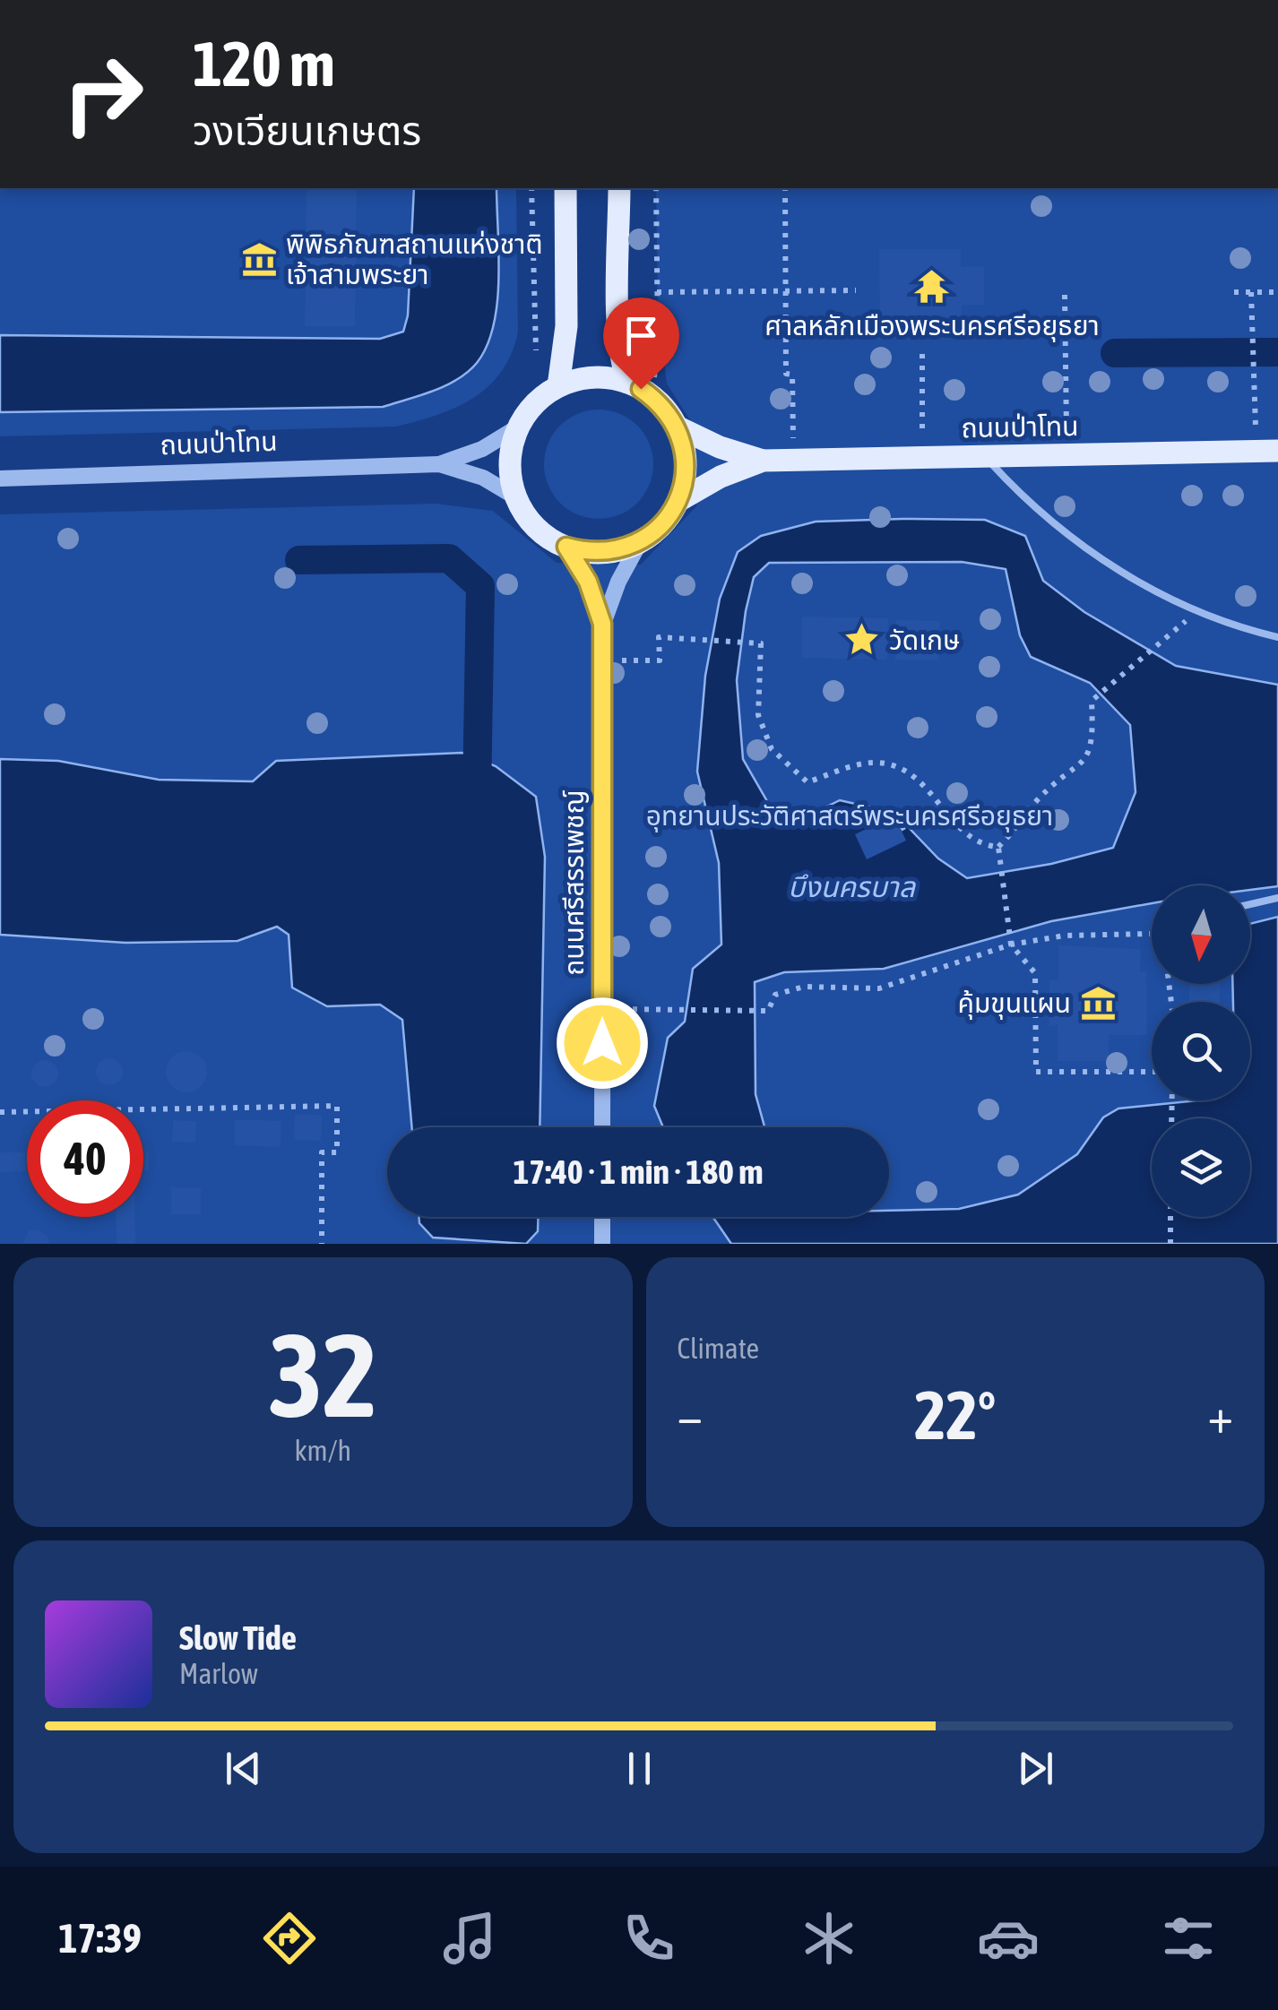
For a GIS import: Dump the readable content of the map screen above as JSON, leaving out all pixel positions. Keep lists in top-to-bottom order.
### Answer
{
  "streets": {
    "main road": ["ถนนป่าโทน"],
    "street": ["ถนนศรีสรรเพชญ์"]
  },
  "crossings": [
    ["ถนนป่าโทน", "ถนนศรีสรรเพชญ์"]
  ],
  "water": ["บึงนครบาล"],
  "parks": ["อุทยานประวัติศาสตร์พระนครศรีอยุธยา"],
  "places": {
    "museum": ["พิพิธภัณฑสถานแห่งชาติ เจ้าสามพระยา", "คุ้มขุนแผน"],
    "temple": ["ศาลหลักเมืองพระนครศรีอยุธยา"],
    "place": ["วัดเกษ"]
  },
  "north": "bottom",
  "page": {
    "turn": ["120 m", "วงเวียนเกษตร"],
    "limit": "40",
    "trip": "17:40 · 1 min · 180 m",
    "tile": [
      ["32", "km/h"],
      "Climate"
    ],
    "heat": ["−", "22°", "+"],
    "song": ["Slow Tide", "Marlow"],
    "tabs": "17:39"
  }
}
